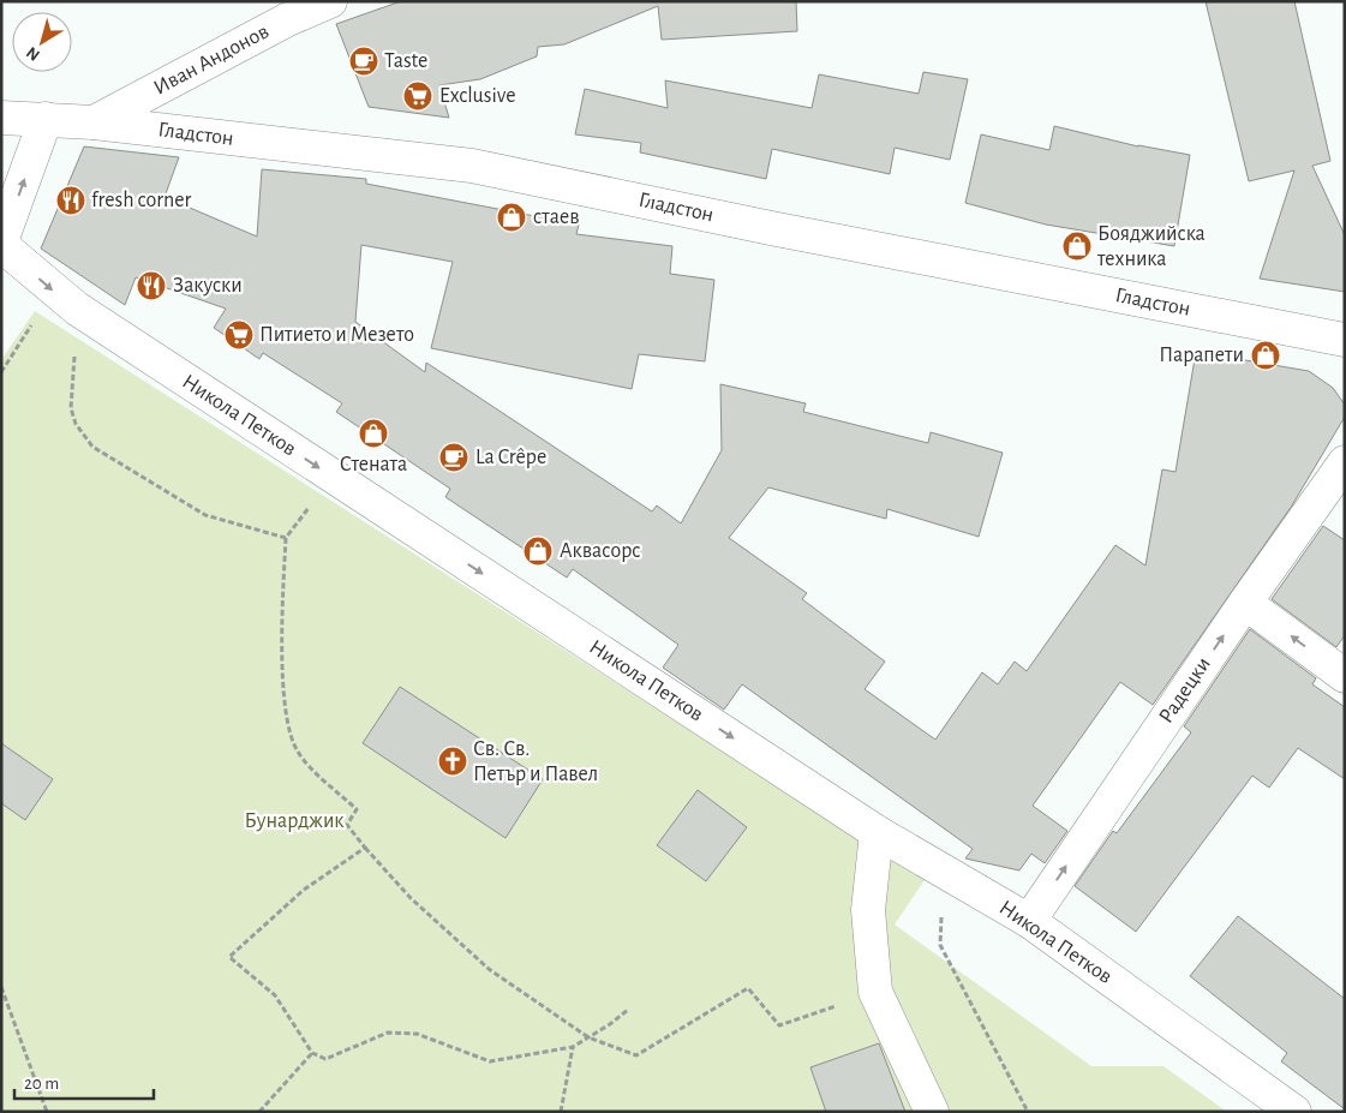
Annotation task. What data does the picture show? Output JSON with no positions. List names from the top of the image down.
{
  "streets": {
    "street": [
      "Иван Андонов",
      "Гладстон",
      "Никола Петков",
      "Радецки"
    ]
  },
  "crossings": [
    ["Иван Андонов", "Гладстон"],
    ["Никола Петков", "Радецки"]
  ],
  "one_way": ["Никола Петков", "Радецки"],
  "parks": ["Бунарджик"],
  "places": {
    "cafe": ["Taste", "La Crêpe"],
    "supermarket": ["Exclusive", "Питието и Мезето"],
    "restaurant": ["fresh corner", "Закуски"],
    "shop": [
      "стаев",
      "Бояджийска техника",
      "Парапети",
      "Стената",
      "Аквасорс"
    ],
    "church": ["Св. Св. Петър и Павел"]
  },
  "scale_bar": "20 m",
  "north": "bottom left"
}
